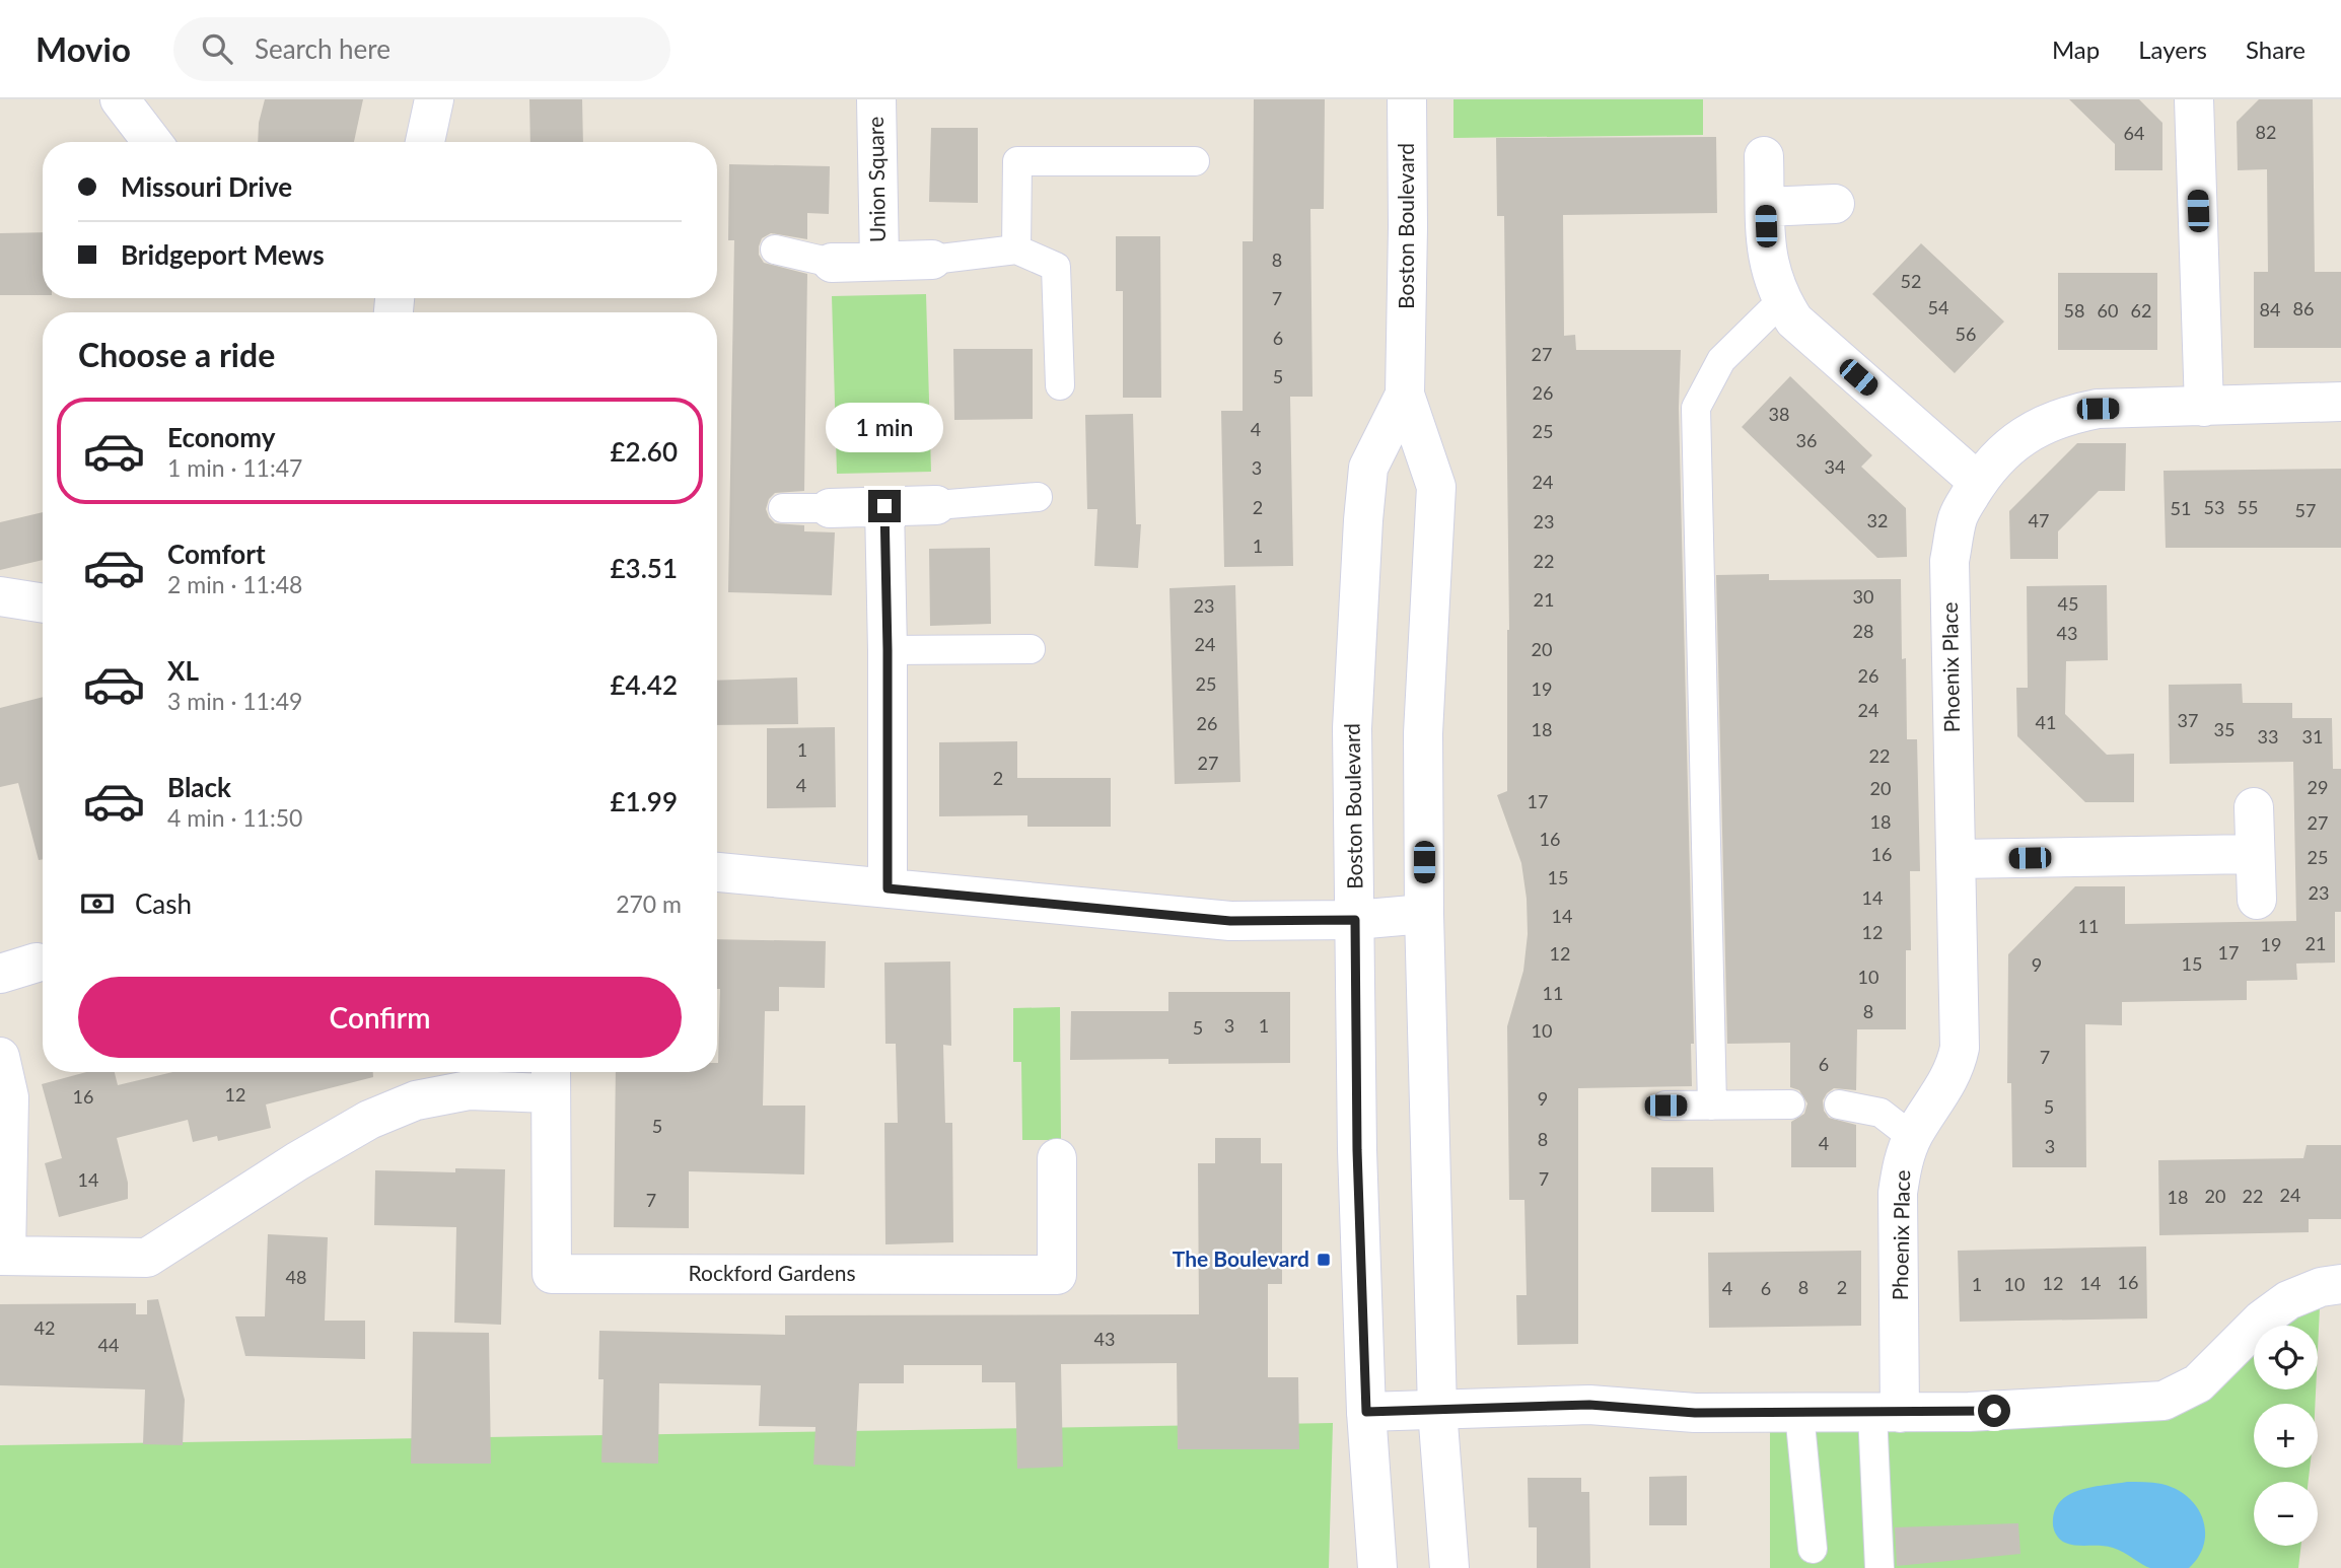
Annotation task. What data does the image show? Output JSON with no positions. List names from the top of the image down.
{
  "streets": {
    "street": [
      "Union Square",
      "Boston Boulevard",
      "Phoenix Place",
      "Rockford Gardens"
    ]
  },
  "places": {
    "transit": ["The Boulevard"]
  },
  "house_numbers": [
    "82",
    "64",
    "8",
    "52",
    "7",
    "54",
    "86",
    "84",
    "58",
    "60",
    "62",
    "56",
    "6",
    "27",
    "5",
    "26",
    "38",
    "4",
    "25",
    "36",
    "34",
    "3",
    "24",
    "2",
    "53",
    "55",
    "51",
    "57",
    "32",
    "47",
    "23",
    "1",
    "22",
    "30",
    "21",
    "45",
    "23",
    "28",
    "43",
    "24",
    "20",
    "26",
    "25",
    "19",
    "24",
    "37",
    "41",
    "26",
    "18",
    "35",
    "33",
    "31",
    "1",
    "22",
    "27",
    "2",
    "4",
    "29",
    "20",
    "17",
    "18",
    "27",
    "16",
    "16",
    "25",
    "15",
    "23",
    "14",
    "14",
    "11",
    "12",
    "21",
    "19",
    "17",
    "12",
    "15",
    "9",
    "10",
    "11",
    "8",
    "3",
    "1",
    "5",
    "10",
    "7",
    "6",
    "12",
    "16",
    "9",
    "5",
    "5",
    "8",
    "4",
    "3",
    "7",
    "14",
    "24",
    "20",
    "22",
    "18",
    "7",
    "48",
    "16",
    "12",
    "14",
    "1",
    "10",
    "8",
    "2",
    "4",
    "6",
    "42",
    "43",
    "44"
  ],
  "page": {
    "header": "Movio",
    "search": "Search here",
    "nav": ["Map", "Layers", "Share"],
    "banner": ["Missouri Drive", "Bridgeport Mews"],
    "heading": "Choose a ride",
    "list": [
      {
        "name": "Economy",
        "note": "1 min · 11:47",
        "value": "£2.60"
      },
      {
        "name": "Comfort",
        "note": "2 min · 11:48",
        "value": "£3.51"
      },
      {
        "name": "XL",
        "note": "3 min · 11:49",
        "value": "£4.42"
      },
      {
        "name": "Black",
        "note": "4 min · 11:50",
        "value": "£1.99"
      }
    ],
    "bubble": "1 min",
    "pay": ["Cash", "270 m"],
    "buttons": "Confirm",
    "map_buttons": ["+", "−"]
  }
}
